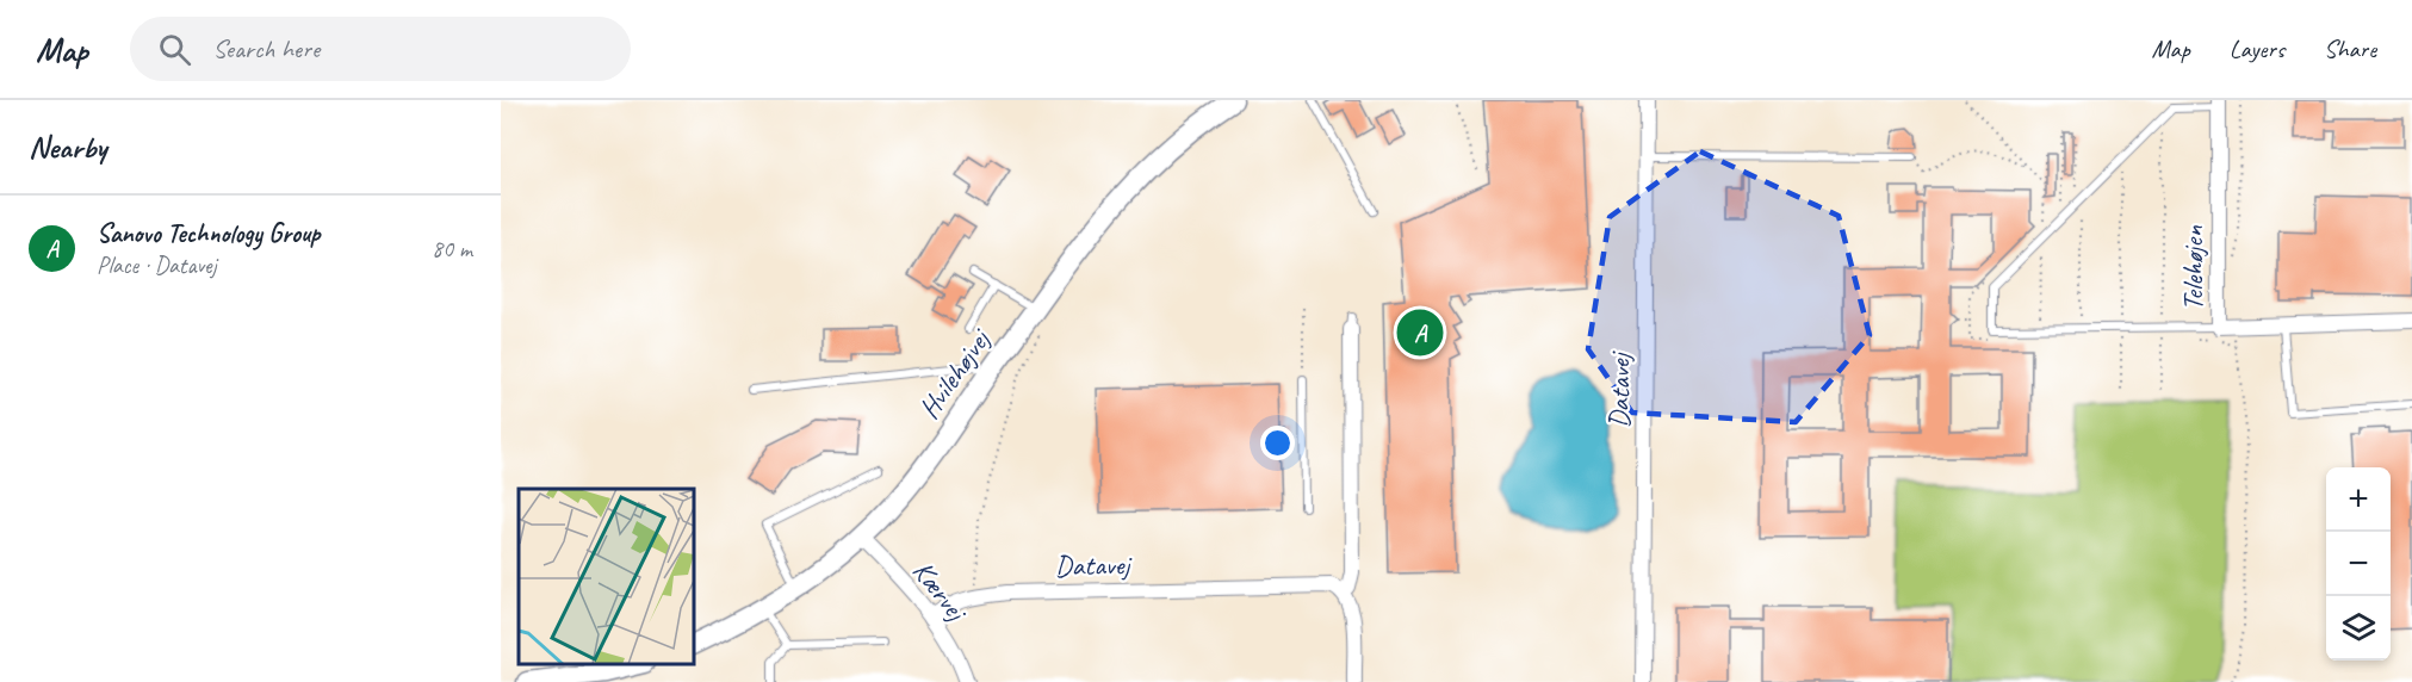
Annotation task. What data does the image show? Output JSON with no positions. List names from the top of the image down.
{
  "streets": {
    "street": [
      "Telehøjen",
      "Hvilehøjvej",
      "Datavej",
      "Kærvej"
    ]
  },
  "crossings": [
    ["Hvilehøjvej", "Kærvej"],
    ["Datavej", "Kærvej"]
  ],
  "page": {
    "header": "Map",
    "search": "Search here",
    "nav": ["Map", "Layers", "Share"],
    "heading": "Nearby",
    "list": [
      {
        "mark": "A",
        "name": "Sanovo Technology Group",
        "note": "Place · Datavej",
        "value": "80 m"
      }
    ],
    "pins": "A",
    "map_buttons": ["+", "−"]
  }
}
